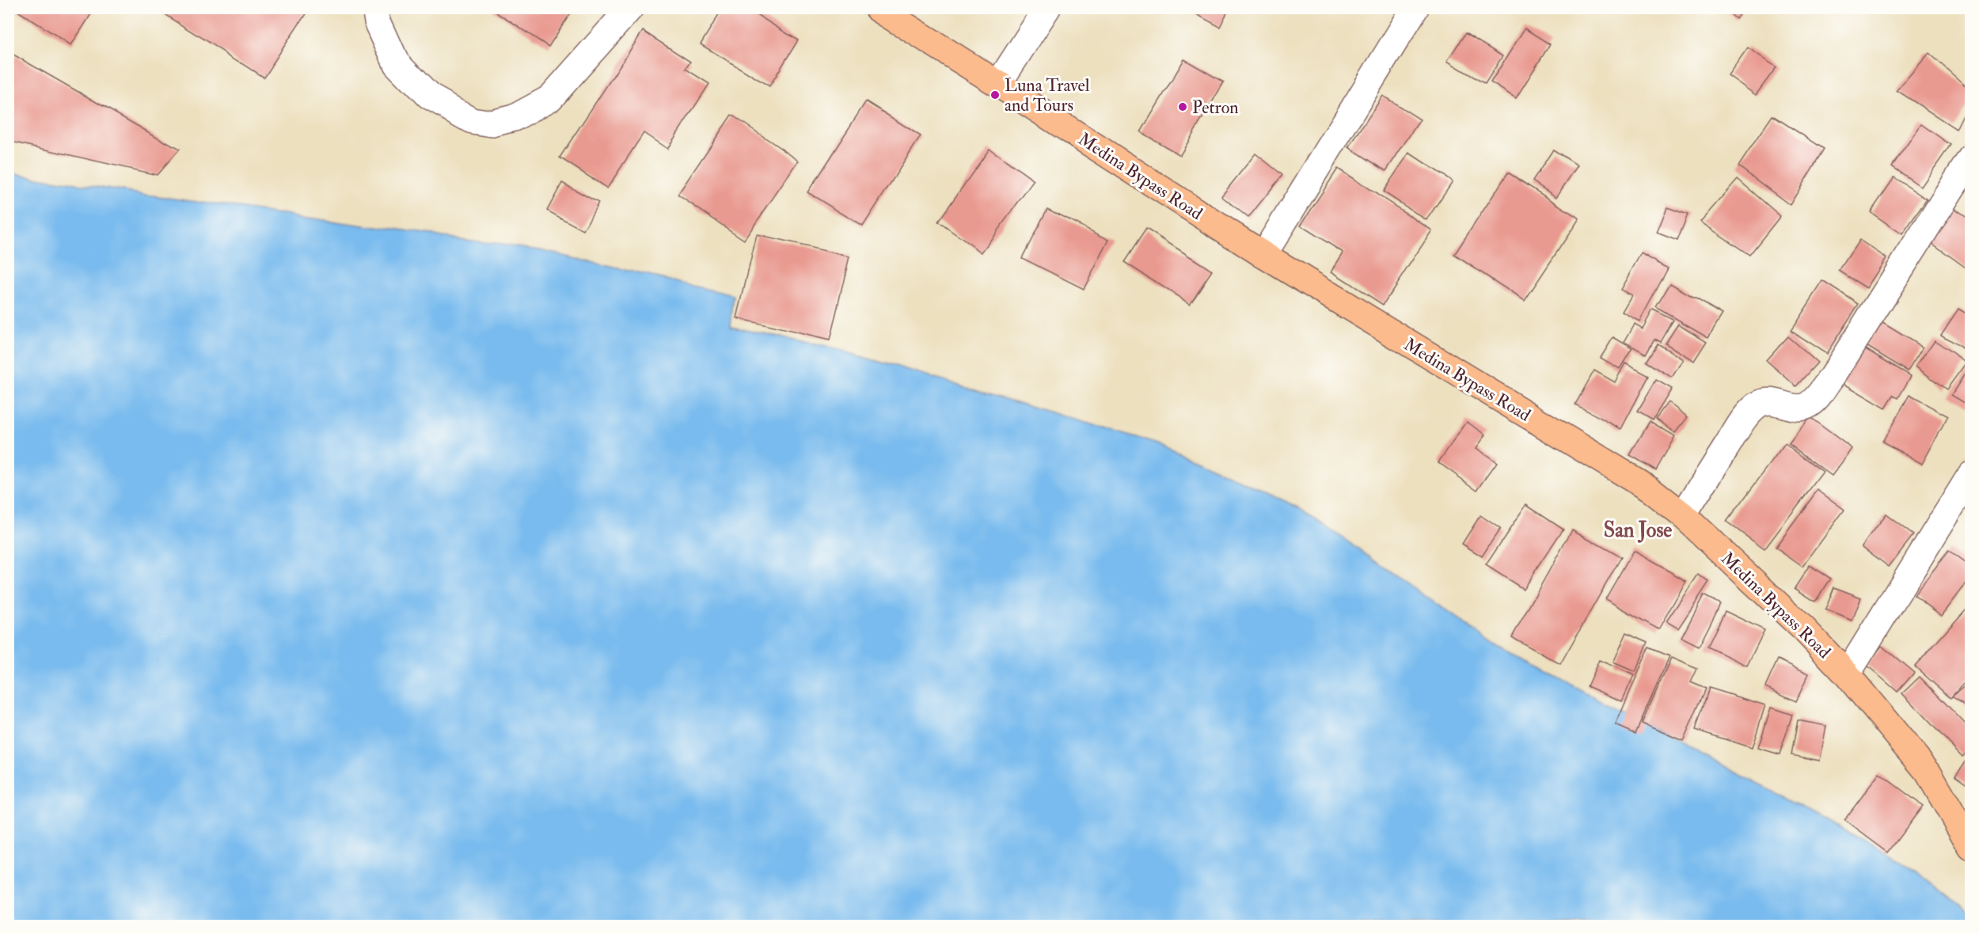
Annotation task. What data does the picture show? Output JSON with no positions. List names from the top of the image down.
{
  "streets": {
    "main road": ["Medina Bypass Road"]
  },
  "districts": ["San Jose"],
  "places": ["Luna Travel and Tours", "Petron"]
}
